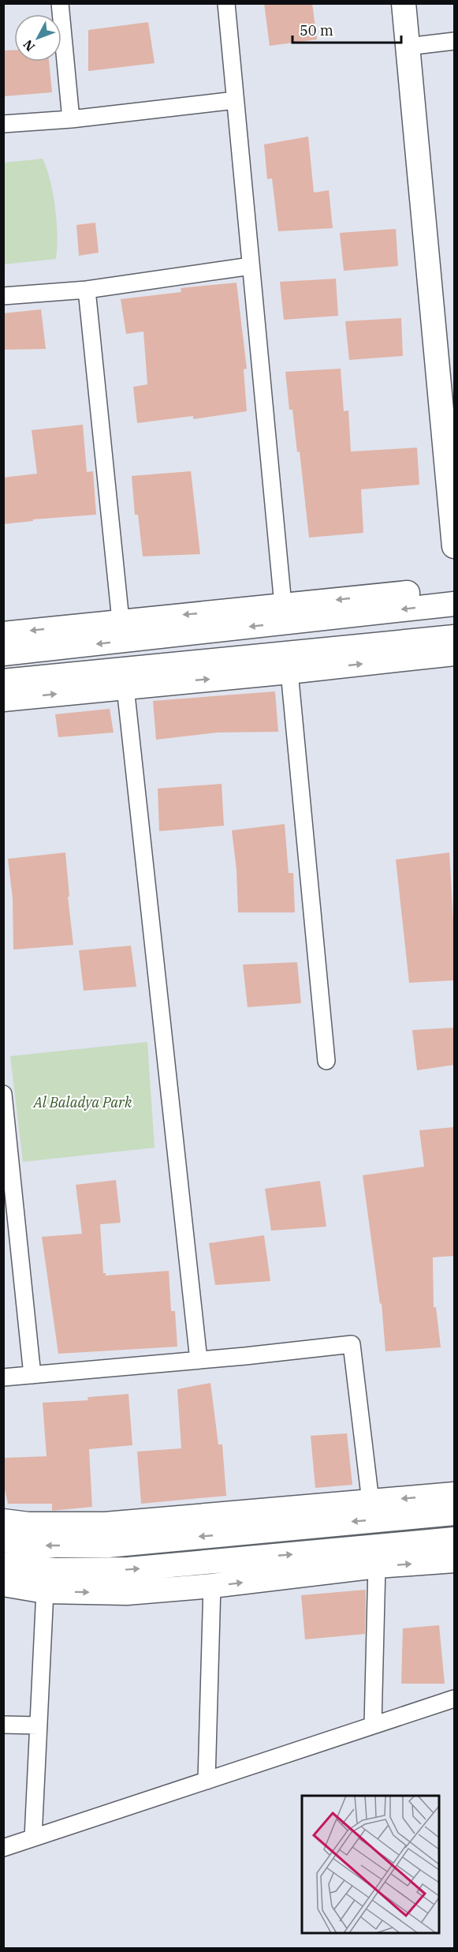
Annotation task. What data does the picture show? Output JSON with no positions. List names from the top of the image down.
{
  "parks": ["Al Baladya Park"],
  "scale_bar": "50 m",
  "north": "bottom left"
}
